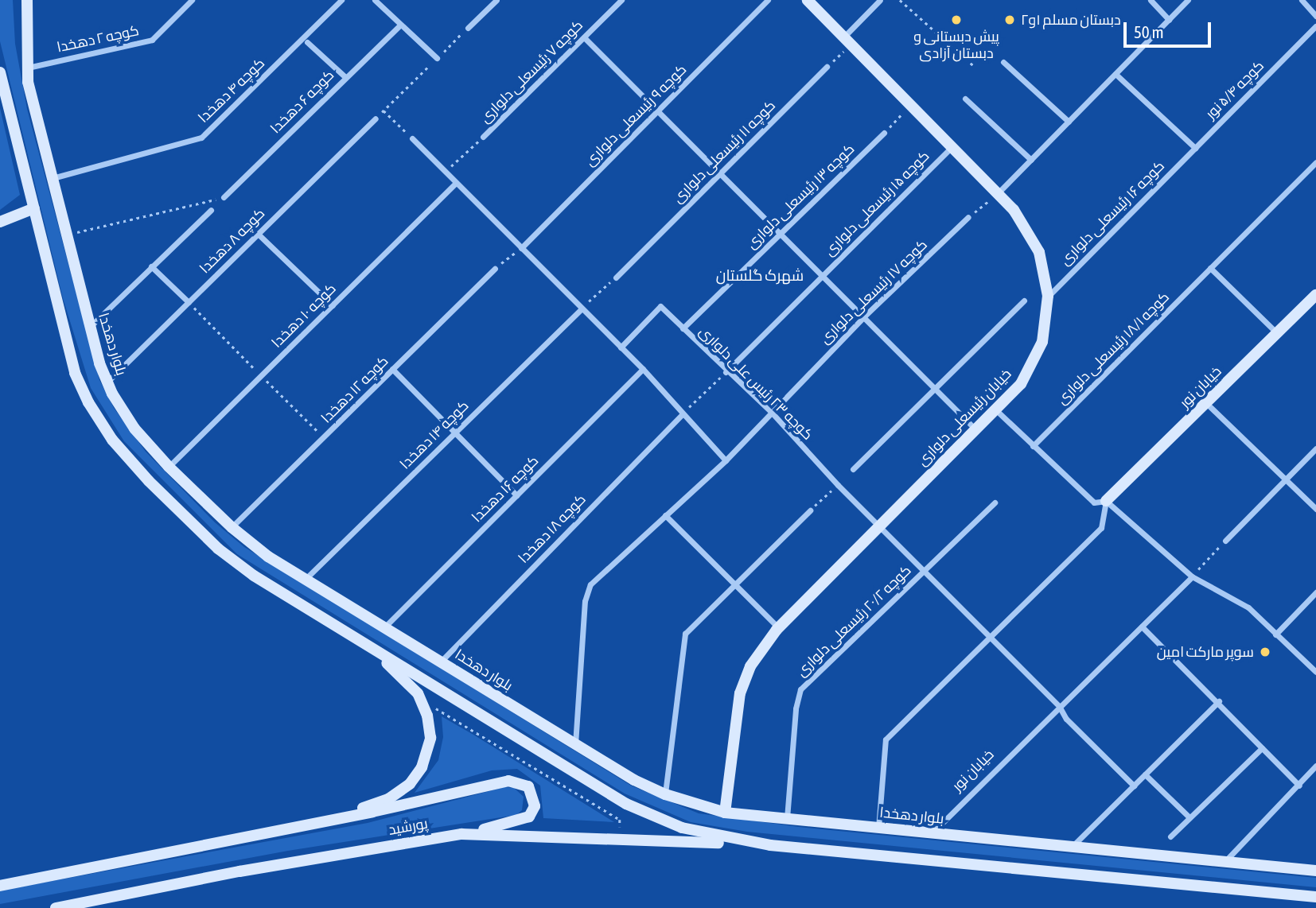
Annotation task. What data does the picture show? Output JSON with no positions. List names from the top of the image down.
{
  "streets": {
    "main road": [
      "بلوار دهخدا",
      "خیابان نور",
      "خیابان رئیسعلی دلواری",
      "پورشید"
    ],
    "street": [
      "کوچه ۲ دهخدا",
      "کوچه ۷ رئیسعلی دلواری",
      "کوچه ۵/۴ نور",
      "کوچه ۴ دهخدا",
      "کوچه ۶ دهخدا",
      "کوچه ۹ رئیسعلی دلواری",
      "کوچه ۱۱ رئیسعلی دلواری",
      "کوچه ۱۳ رئیسعلی دلواری",
      "کوچه ۱۵ رئیسعلی دلواری",
      "کوچه ۱۶ رئیسعلی دلواری",
      "کوچه ۸ دهخدا",
      "کوچه ۱۷ رئیسعلی دلواری",
      "کوچه ۱۰ دهخدا",
      "کوچه ۱۸/۱ رئیسعلی دلواری",
      "کوچه ۲۳ رئیس علی دلواری",
      "کوچه ۱۲ دهخدا",
      "کوچه ۱۴ دهخدا",
      "کوچه ۱۶ دهخدا",
      "کوچه ۱۸ دهخدا",
      "کوچه ۲۰/۲ رئیسعلی دلواری"
    ]
  },
  "crossings": [
    ["کوچه ۲ دهخدا", "بلوار دهخدا"],
    ["کوچه ۵/۴ نور", "کوچه ۱۶ رئیسعلی دلواری"],
    ["کوچه ۴ دهخدا", "بلوار دهخدا"],
    ["کوچه ۱۳ رئیسعلی دلواری", "کوچه ۲۳ رئیس علی دلواری"],
    ["کوچه ۱۵ رئیسعلی دلواری", "کوچه ۲۳ رئیس علی دلواری"],
    ["کوچه ۱۵ رئیسعلی دلواری", "خیابان رئیسعلی دلواری"],
    ["کوچه ۱۶ رئیسعلی دلواری", "خیابان رئیسعلی دلواری"],
    ["کوچه ۸ دهخدا", "بلوار دهخدا"],
    ["کوچه ۱۷ رئیسعلی دلواری", "بلوار دهخدا"],
    ["کوچه ۱۷ رئیسعلی دلواری", "کوچه ۲۳ رئیس علی دلواری"],
    ["کوچه ۱۰ دهخدا", "بلوار دهخدا"],
    ["بلوار دهخدا", "خیابان نور"],
    ["بلوار دهخدا", "کوچه ۱۲ دهخدا"],
    ["بلوار دهخدا", "خیابان رئیسعلی دلواری"],
    ["بلوار دهخدا", "کوچه ۱۴ دهخدا"],
    ["بلوار دهخدا", "کوچه ۱۶ دهخدا"],
    ["بلوار دهخدا", "کوچه ۱۸ دهخدا"],
    ["بلوار دهخدا", "کوچه ۲۰/۲ رئیسعلی دلواری"],
    ["کوچه ۲۳ رئیس علی دلواری", "خیابان نور"],
    ["کوچه ۲۳ رئیس علی دلواری", "خیابان رئیسعلی دلواری"],
    ["کوچه ۲۳ رئیس علی دلواری", "کوچه ۲۰/۲ رئیسعلی دلواری"]
  ],
  "districts": ["شهرک گلستان"],
  "places": ["پیش دبستانی و دبستان آزادی", "دبستان مسلم ۱و۲", "سوپر مارکت امین"],
  "scale_bar": "50 m"
}
